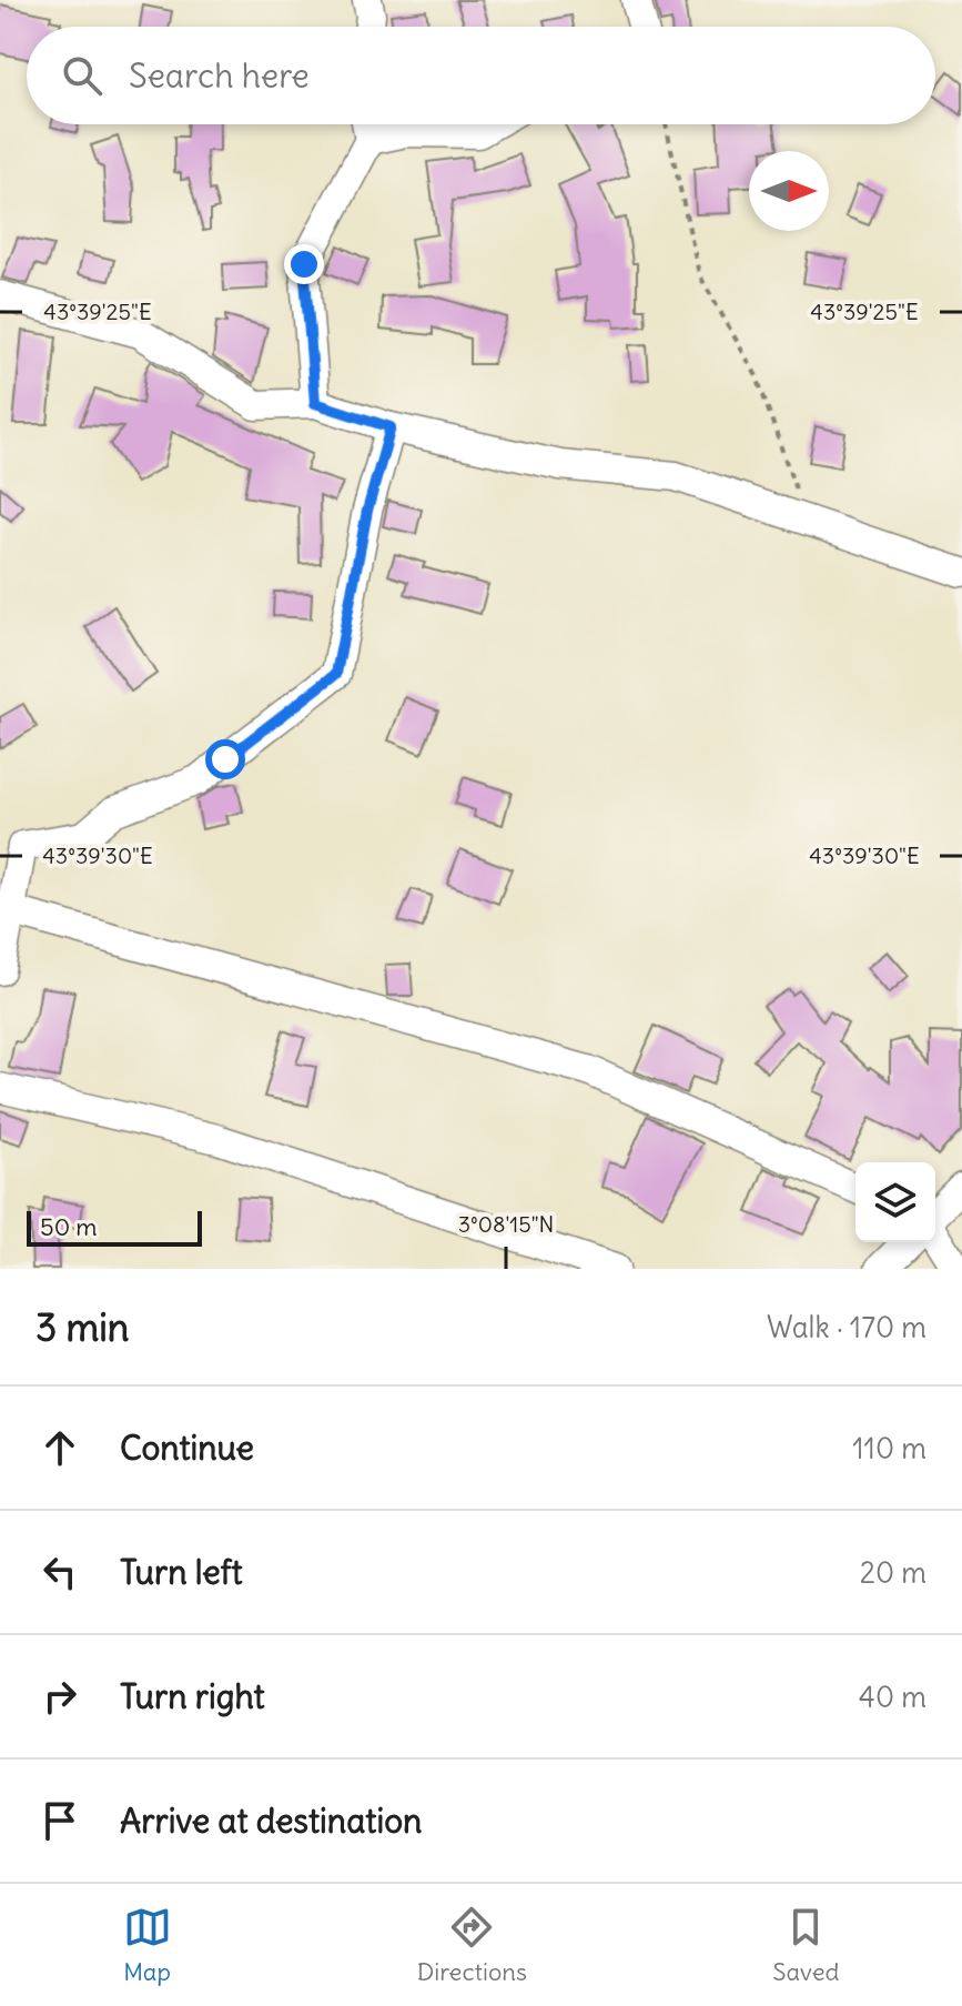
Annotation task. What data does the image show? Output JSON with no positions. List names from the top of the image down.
{
  "scale_bar": "50 m",
  "north": "right",
  "page": {
    "search": "Search here",
    "scale": "50 m",
    "heading": ["3 min", "Walk · 170 m"],
    "list": [
      ["Continue", "110 m"],
      ["Turn left", "20 m"],
      ["Turn right", "40 m"],
      "Arrive at destination"
    ],
    "nav": ["Map", "Directions", "Saved"]
  },
  "coordinates": ["43°39'25\"E", "43°39'30\"E", "3°08'15\"N"]
}
